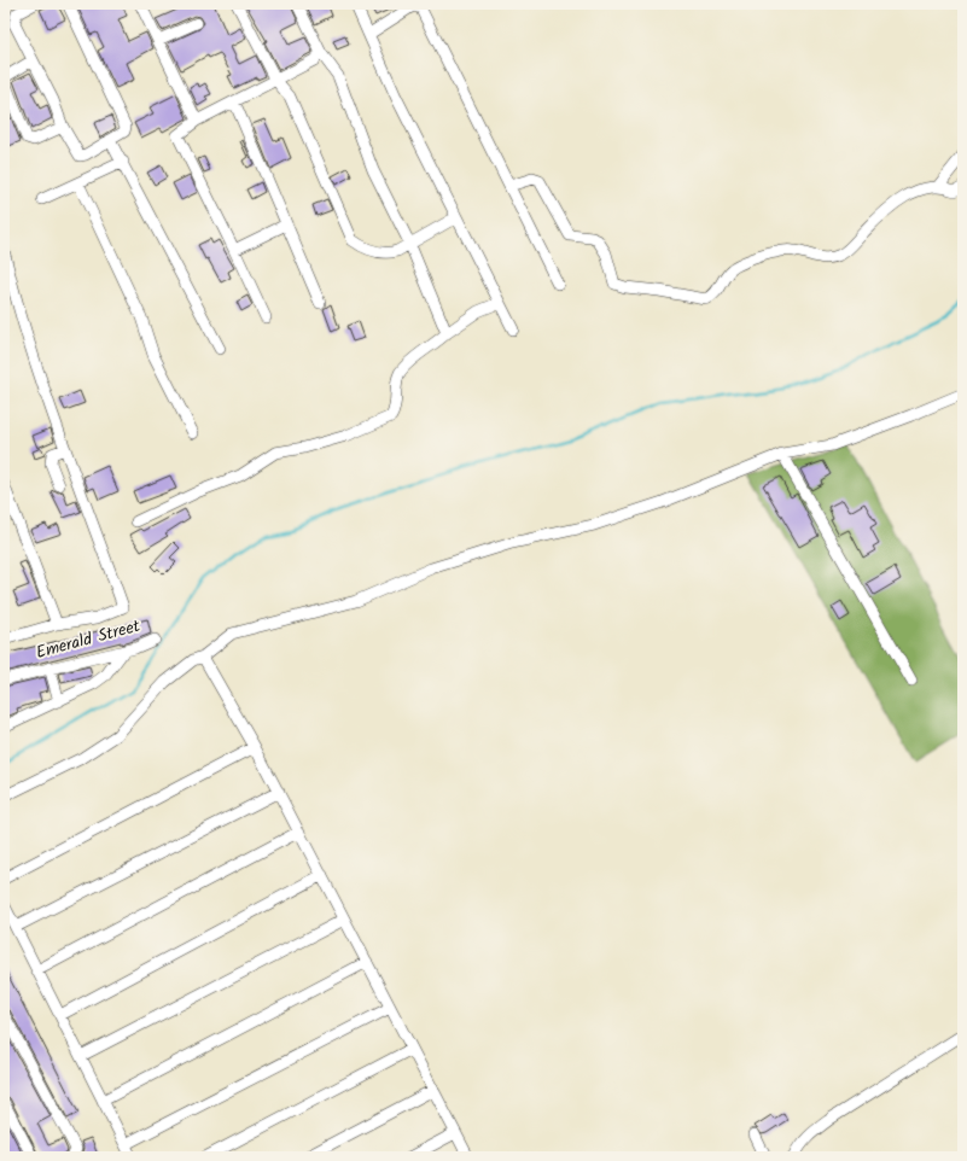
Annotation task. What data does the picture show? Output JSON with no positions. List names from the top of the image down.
{
  "streets": {
    "street": ["Emerald Street"]
  }
}
